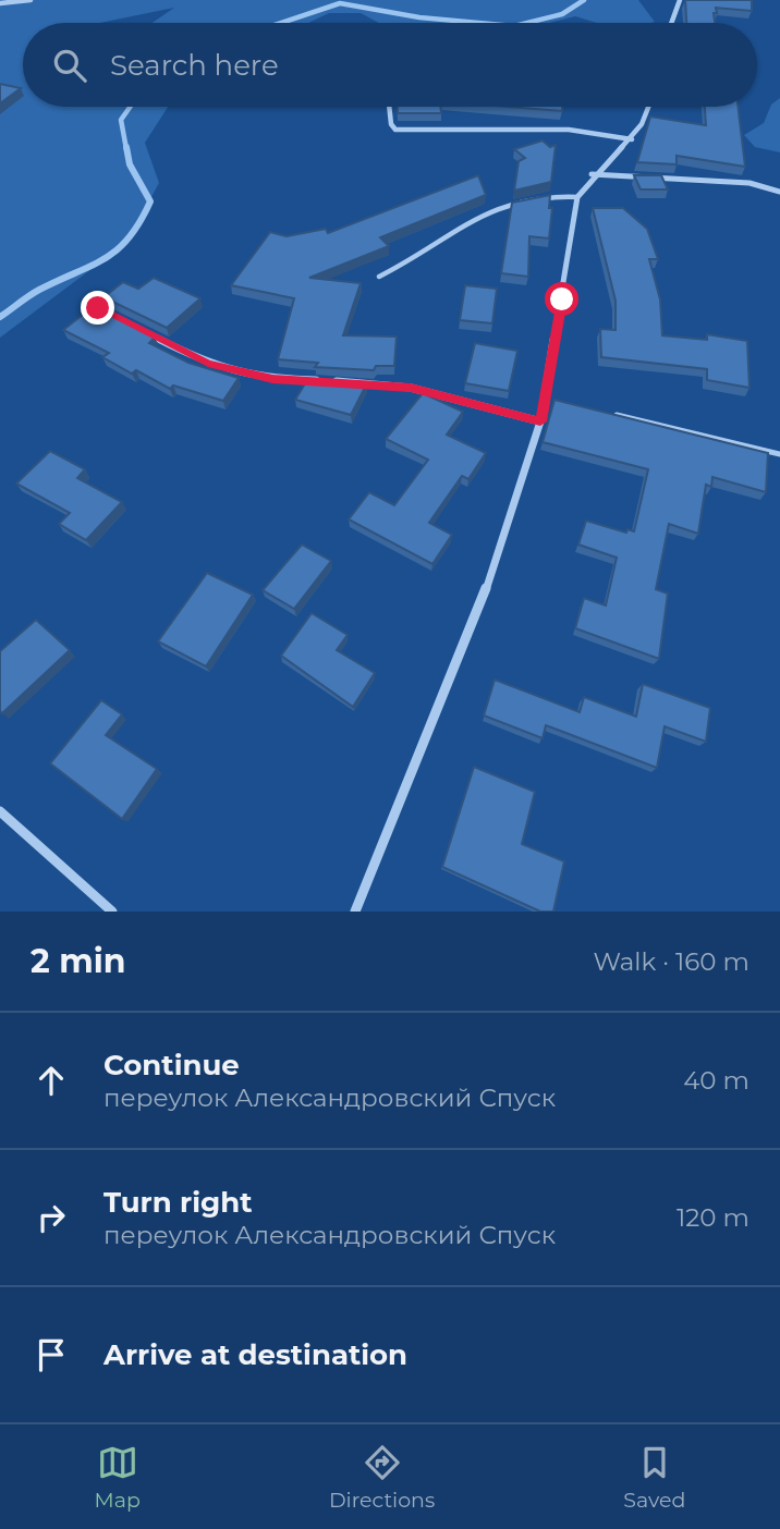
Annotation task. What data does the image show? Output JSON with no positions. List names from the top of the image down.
{
  "page": {
    "search": "Search here",
    "heading": ["2 min", "Walk · 160 m"],
    "list": [
      ["Continue", "переулок Александровский Спуск", "40 m"],
      ["Turn right", "переулок Александровский Спуск", "120 m"],
      "Arrive at destination"
    ],
    "nav": ["Map", "Directions", "Saved"]
  }
}
